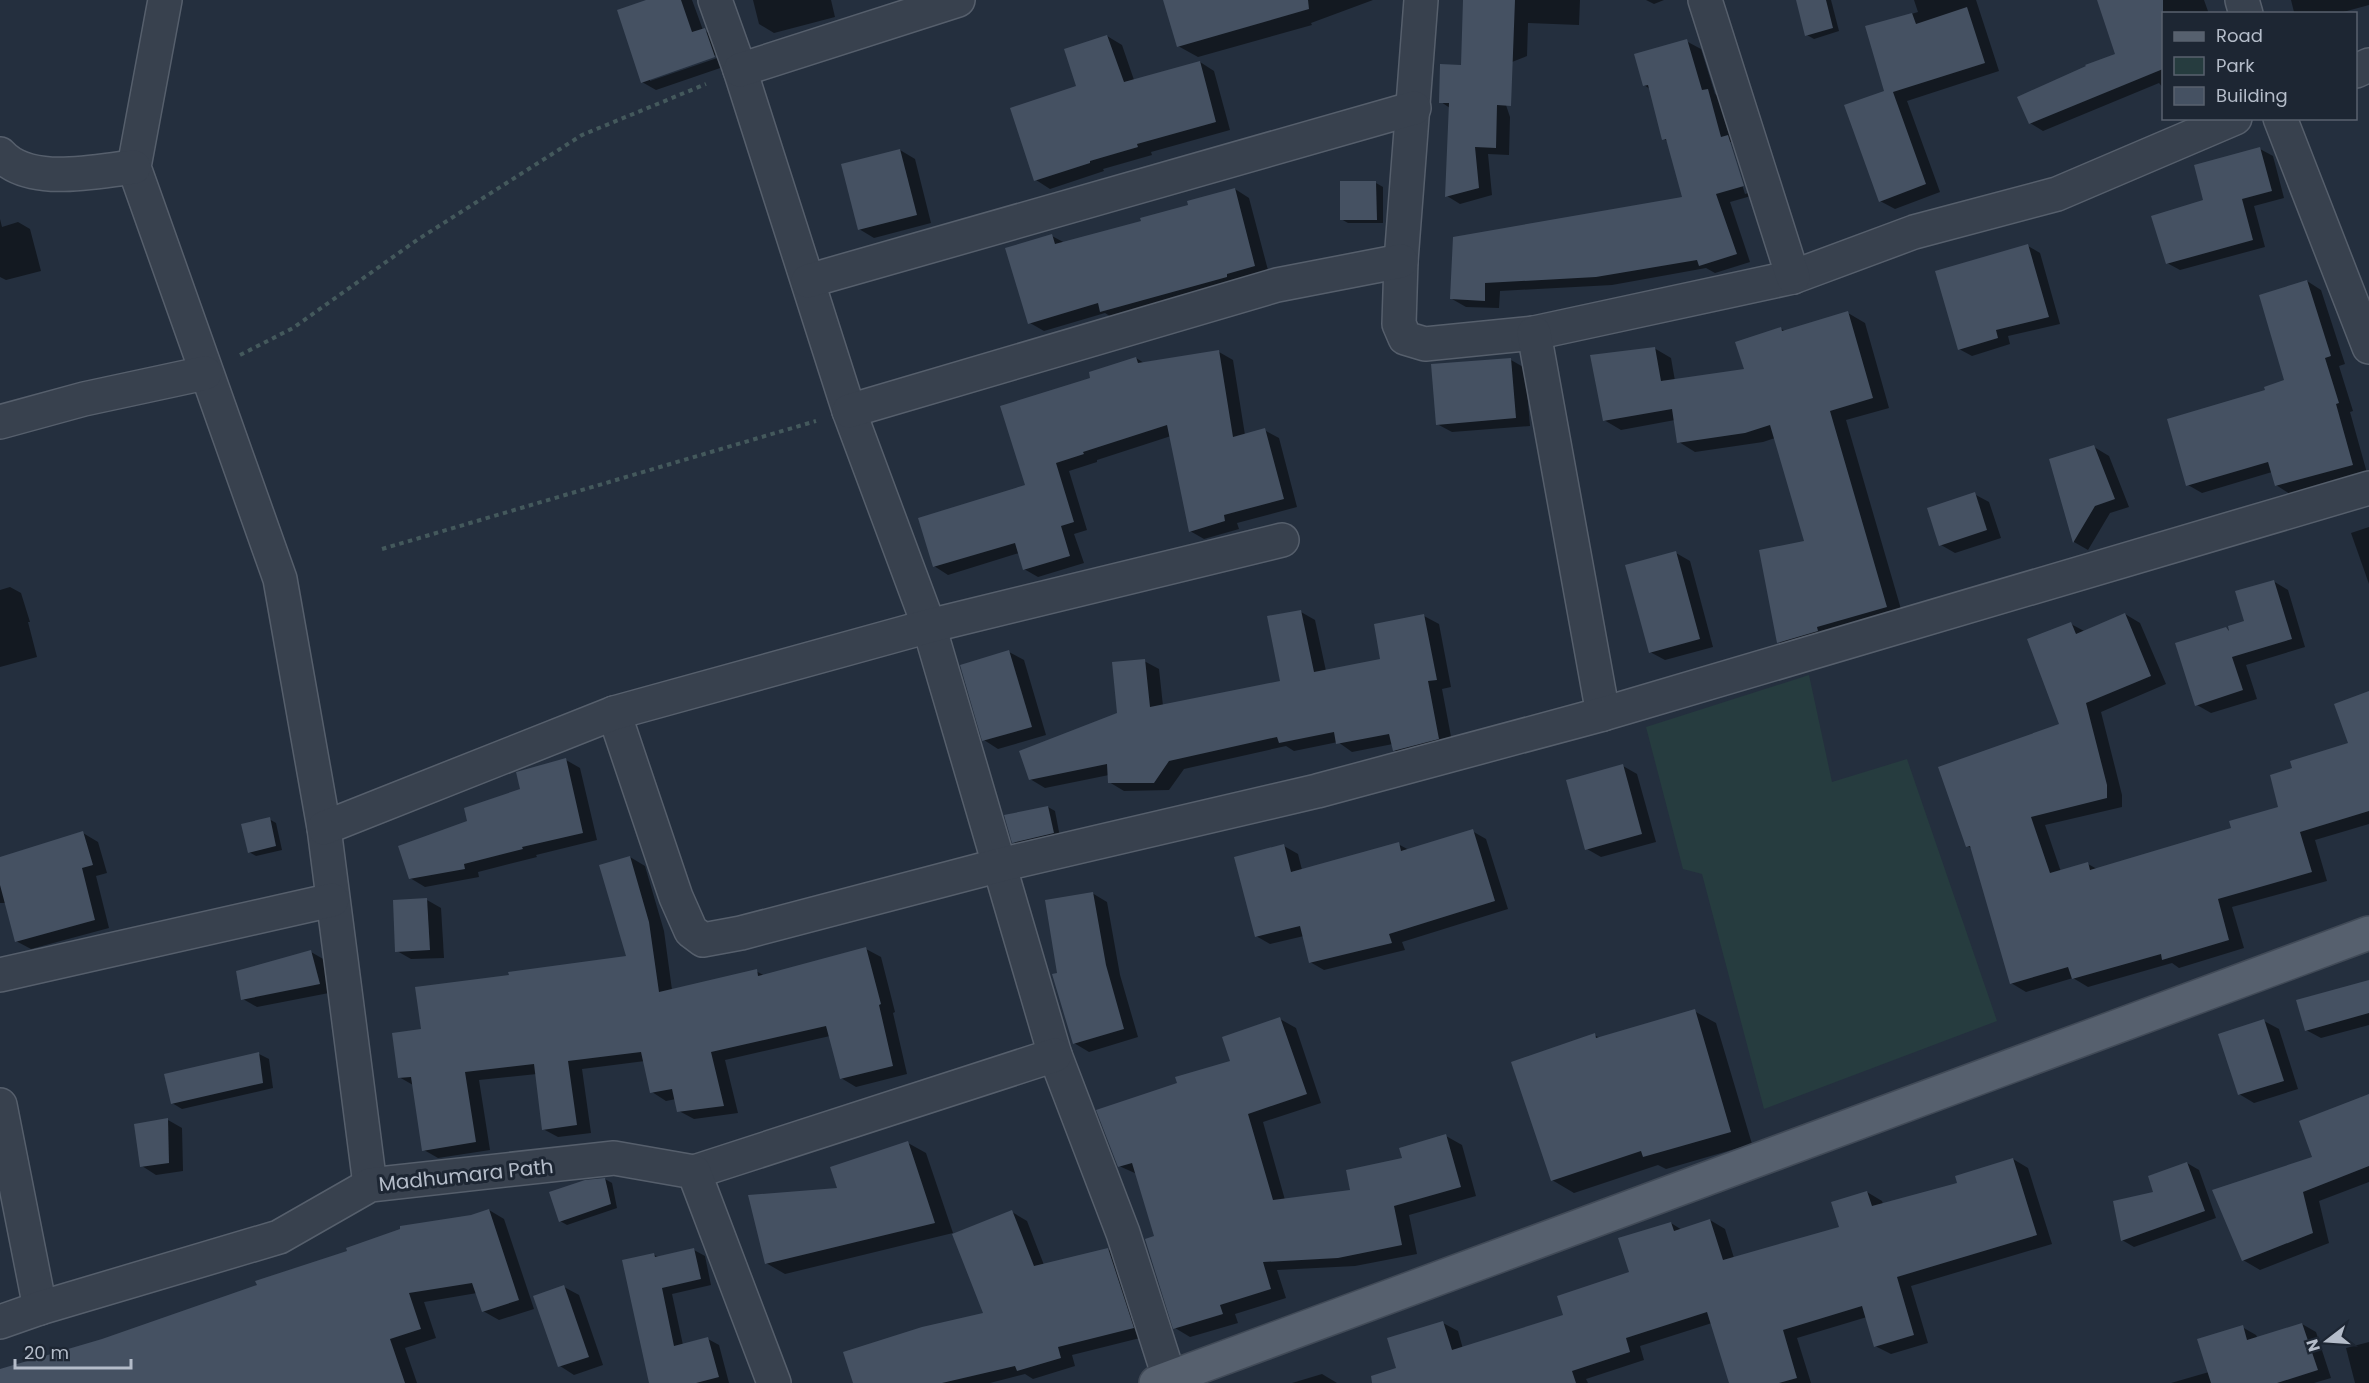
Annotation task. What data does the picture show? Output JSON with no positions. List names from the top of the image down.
{
  "streets": {
    "street": ["Madhumara Path"]
  },
  "legend": ["Road", "Park", "Building"],
  "scale_bar": "20 m",
  "north": "left"
}
